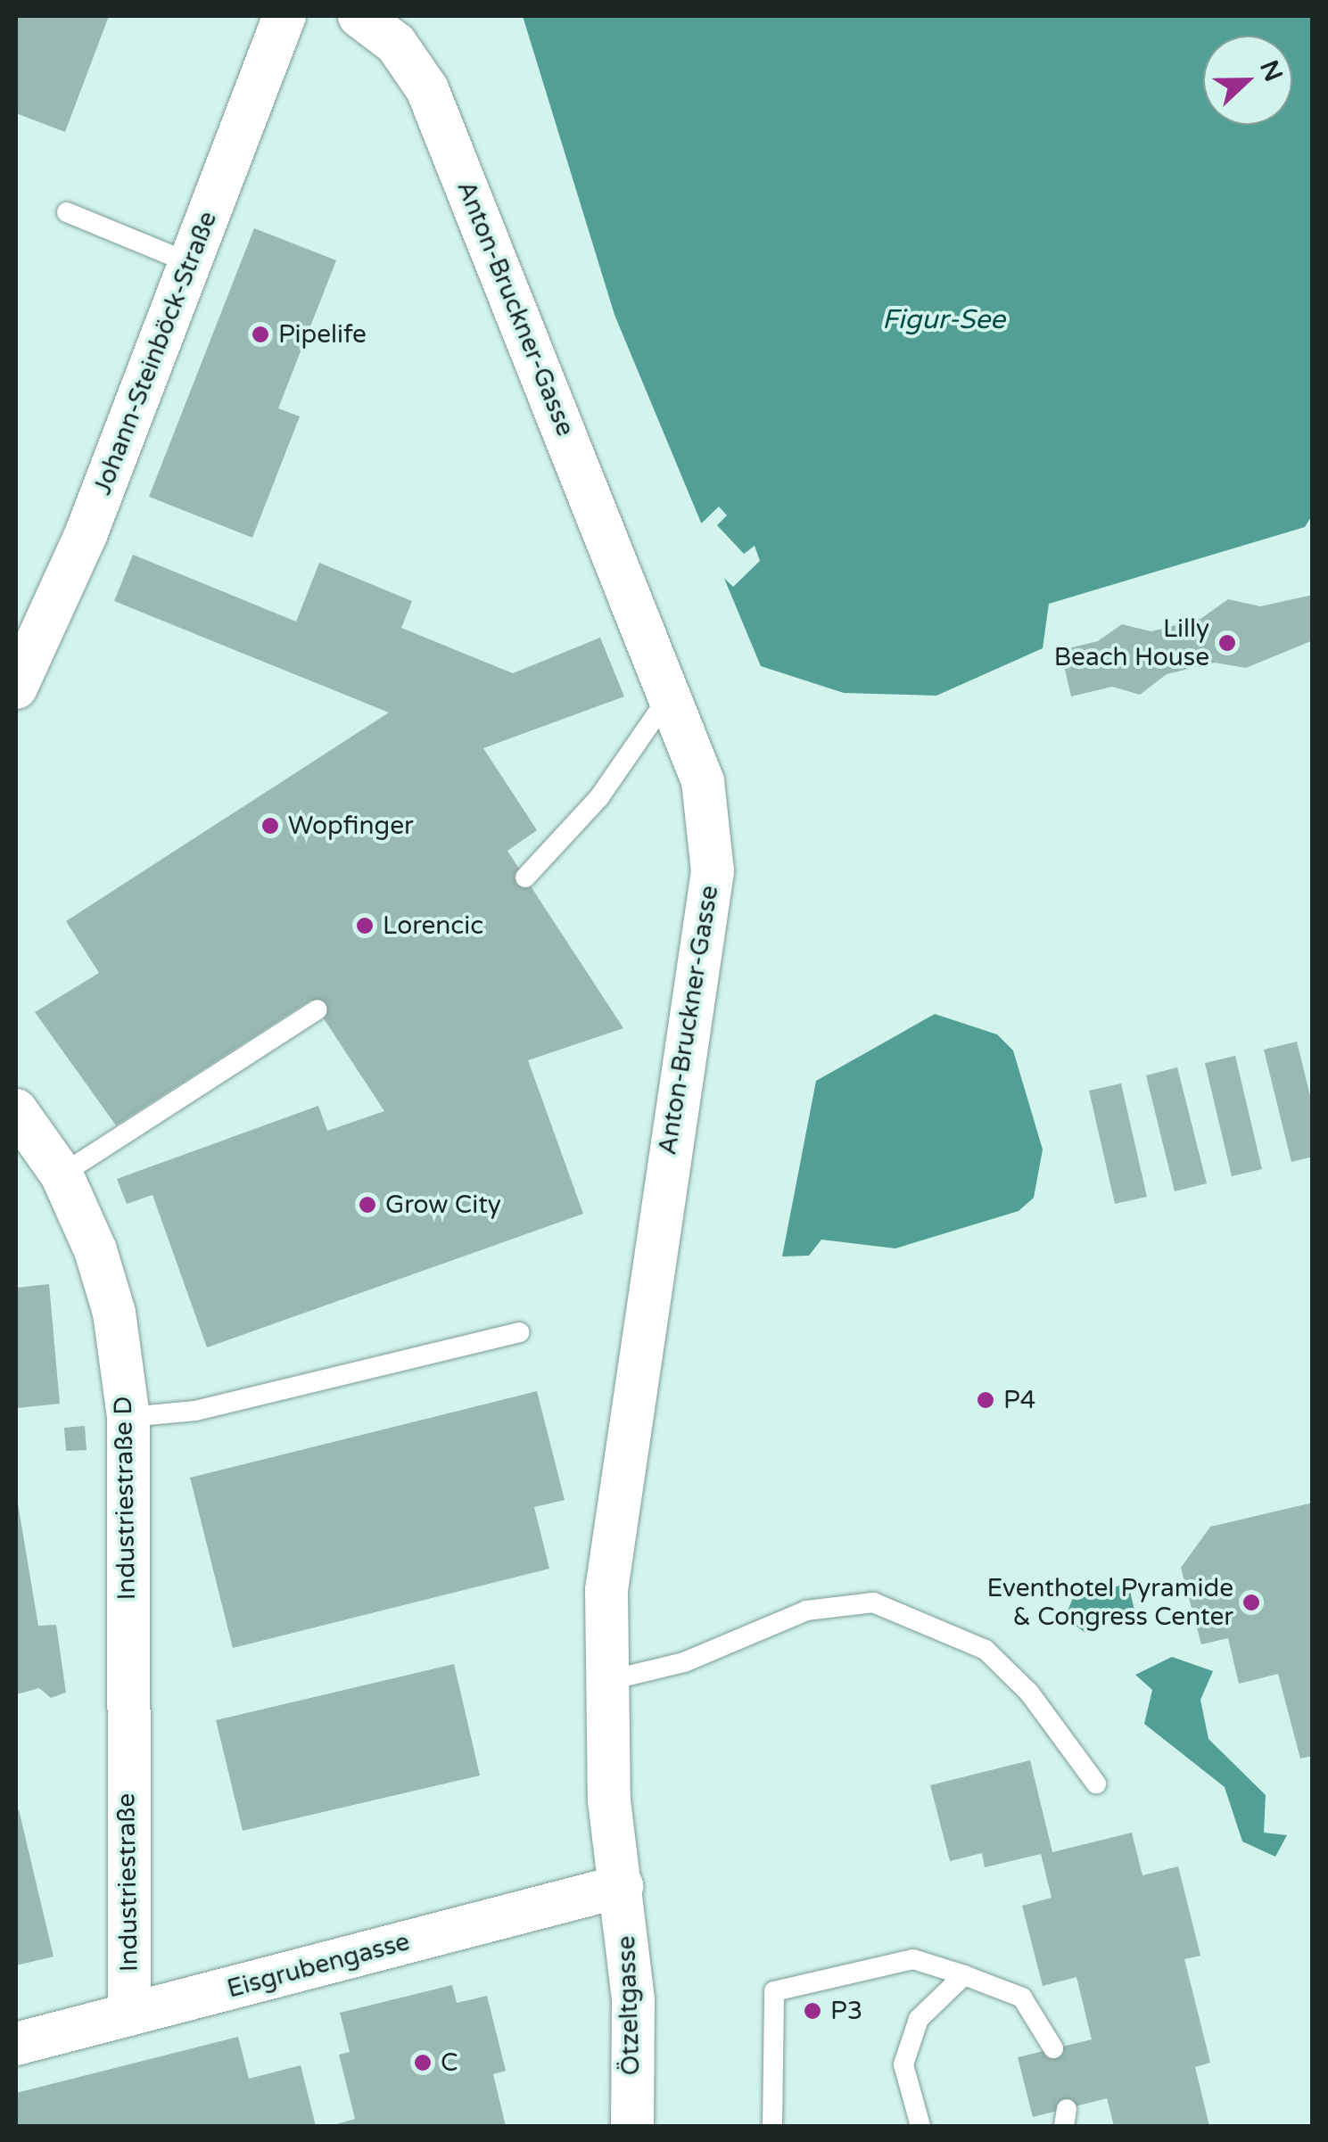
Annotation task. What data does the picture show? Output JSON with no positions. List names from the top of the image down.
{
  "streets": {
    "street": [
      "Anton-Bruckner-Gasse",
      "Johann-Steinböck-Straße",
      "Industriestraße D",
      "Industriestraße",
      "Eisgrubengasse",
      "Ötzeltgasse"
    ]
  },
  "crossings": [
    ["Anton-Bruckner-Gasse", "Eisgrubengasse"],
    ["Anton-Bruckner-Gasse", "Ötzeltgasse"],
    ["Industriestraße D", "Industriestraße"],
    ["Industriestraße", "Eisgrubengasse"],
    ["Eisgrubengasse", "Ötzeltgasse"]
  ],
  "water": ["Figur-See"],
  "places": [
    "Pipelife",
    "Lilly Beach House",
    "Wopfinger",
    "Lorencic",
    "Grow City",
    "P4",
    "Eventhotel Pyramide & Congress Center",
    "P3",
    "C"
  ],
  "north": "right"
}
